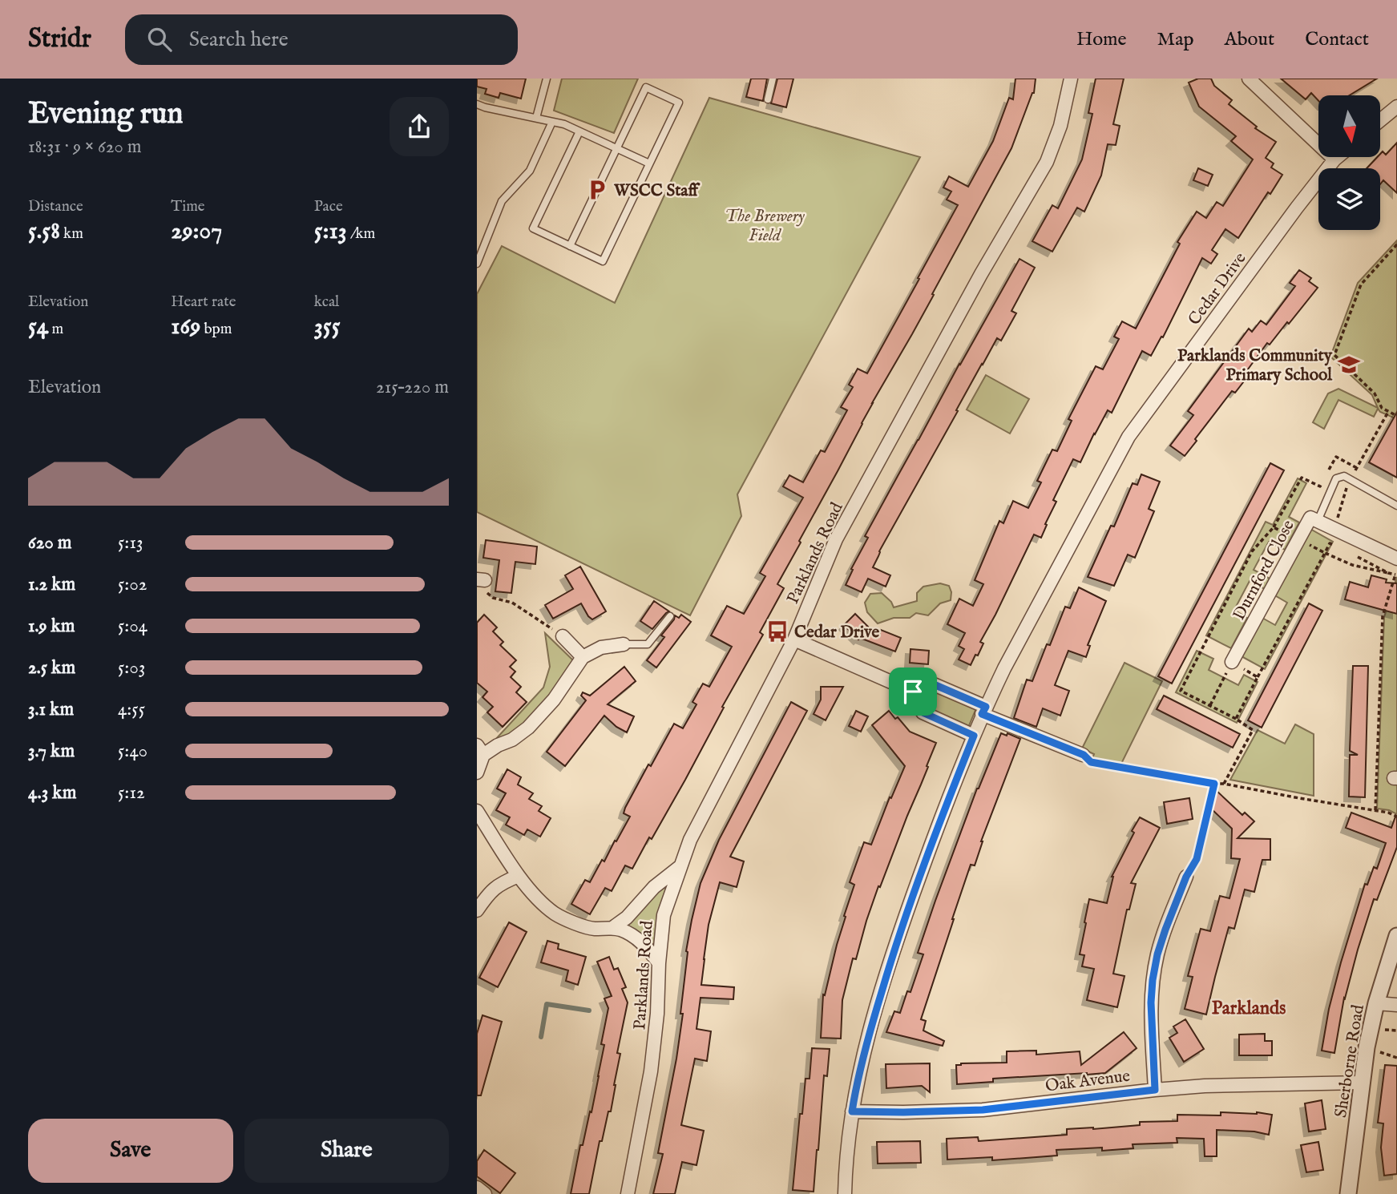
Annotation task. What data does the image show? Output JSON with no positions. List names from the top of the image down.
{
  "streets": {
    "street": [
      "Cedar Drive",
      "Parklands Road",
      "Durnford Close",
      "Sherborne Road",
      "Oak Avenue"
    ]
  },
  "crossings": [
    ["Cedar Drive", "Oak Avenue"],
    ["Sherborne Road", "Oak Avenue"]
  ],
  "districts": ["Parklands"],
  "parks": ["The Brewery Field"],
  "places": {
    "parking": ["WSCC Staff"],
    "school or university": ["Parklands Community Primary School"],
    "bus stop": ["Cedar Drive"]
  },
  "north": "bottom",
  "page": {
    "header": "Stridr",
    "search": "Search here",
    "nav": [
      "Home",
      "Map",
      "About",
      "Contact"
    ],
    "heading": ["Evening run", "18:31 · 9 × 620 m"],
    "stats": [
      ["Distance", "5.58 km"],
      ["Time", "29:07"],
      ["Pace", "5:13 /km"],
      ["Elevation", "54 m"],
      ["Heart rate", "169 bpm"],
      ["kcal", "355"]
    ],
    "chart": ["Elevation", "215–220 m"],
    "list": [
      {
        "name": "620 m",
        "note": "5:13"
      },
      {
        "name": "1.2 km",
        "note": "5:02"
      },
      {
        "name": "1.9 km",
        "note": "5:04"
      },
      {
        "name": "2.5 km",
        "note": "5:03"
      },
      {
        "name": "3.1 km",
        "note": "4:55"
      },
      {
        "name": "3.7 km",
        "note": "5:40"
      },
      {
        "name": "4.3 km",
        "note": "5:12"
      }
    ],
    "buttons": ["Save", "Share"]
  }
}
